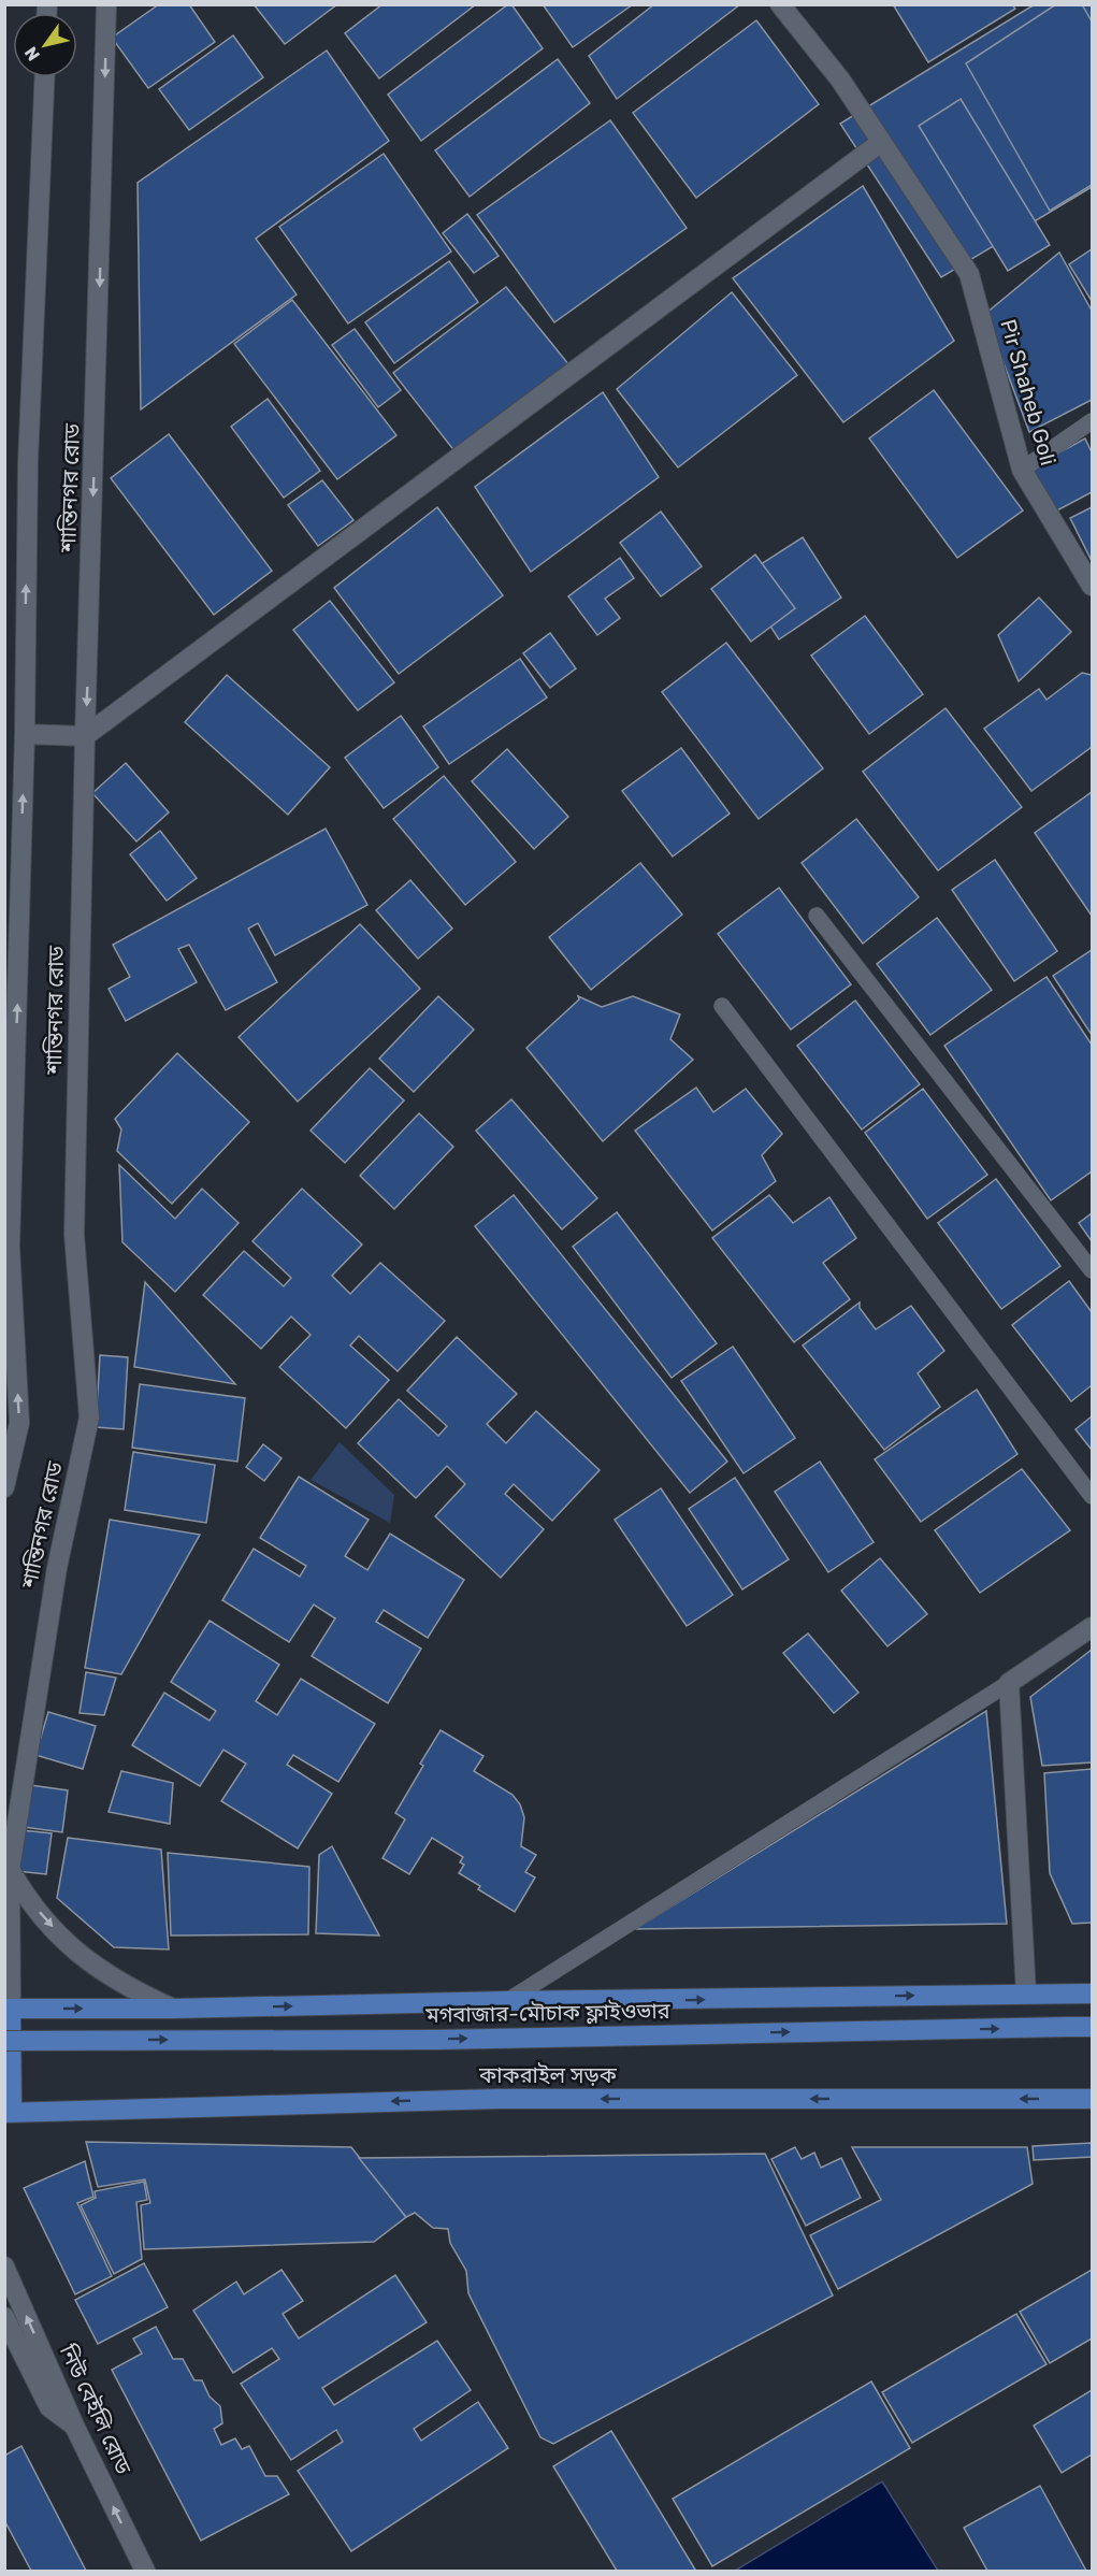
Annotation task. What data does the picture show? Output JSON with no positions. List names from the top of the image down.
{
  "streets": {
    "main road": [
      "Pir Shaheb Goli",
      "শান্তিনগর রোড",
      "মগবাজার-মৌচাক ফ্লাইওভার",
      "কাকরাইল সড়ক",
      "নিউ বেইলি রোড"
    ]
  },
  "north": "bottom left"
}
